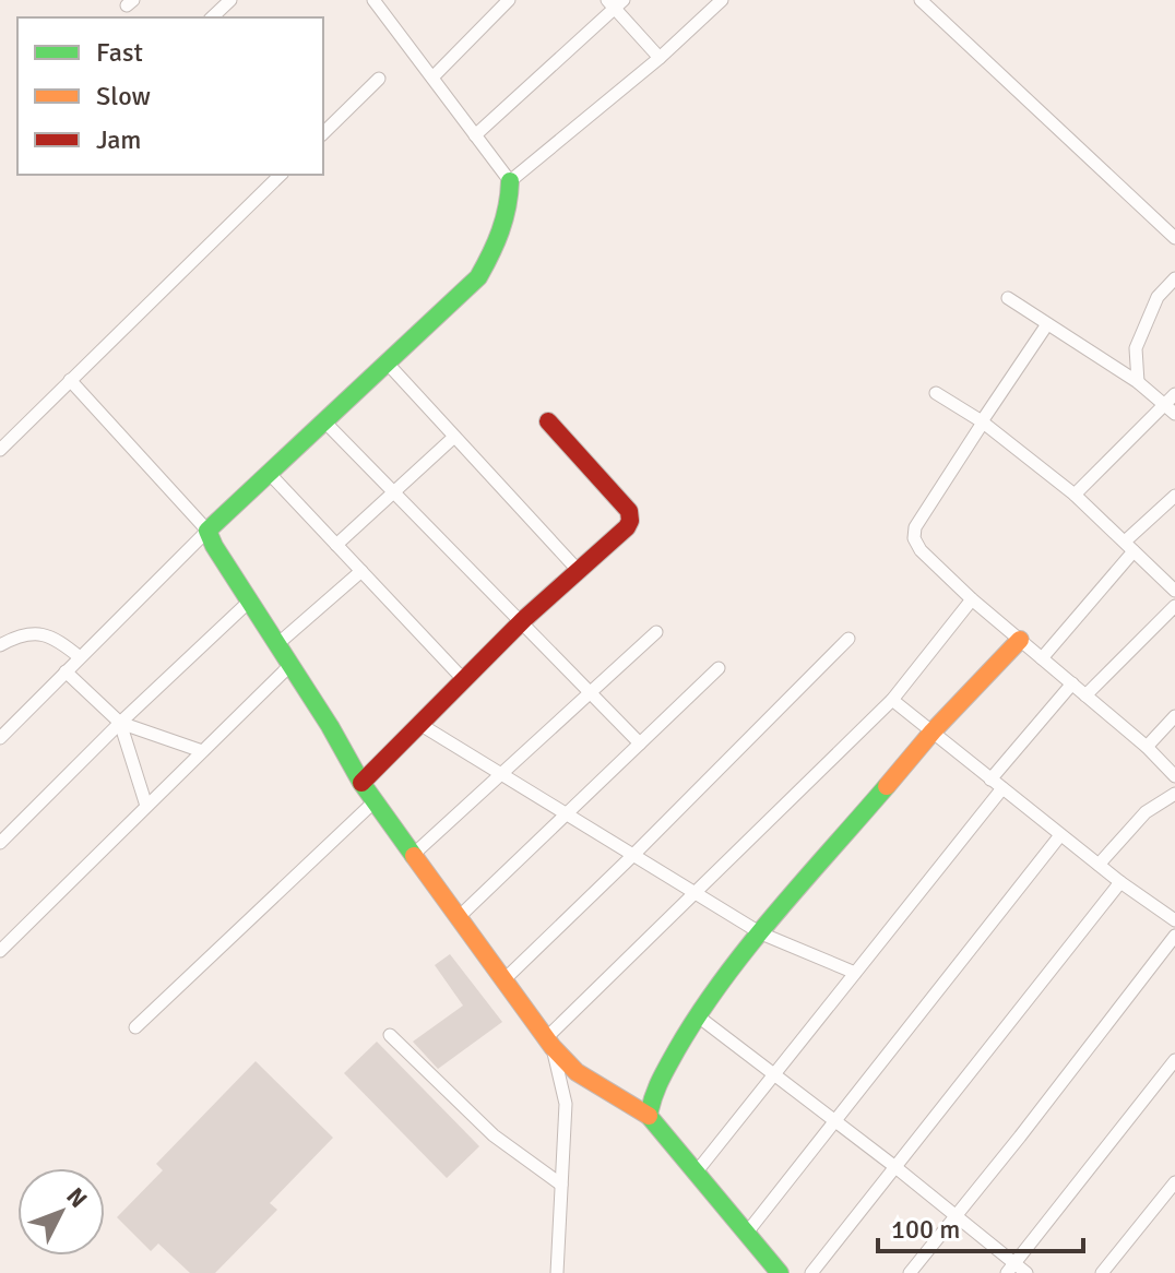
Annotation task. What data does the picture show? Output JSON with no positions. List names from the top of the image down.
{
  "legend": ["Fast", "Slow", "Jam"],
  "scale_bar": "100 m",
  "north": "top right"
}
